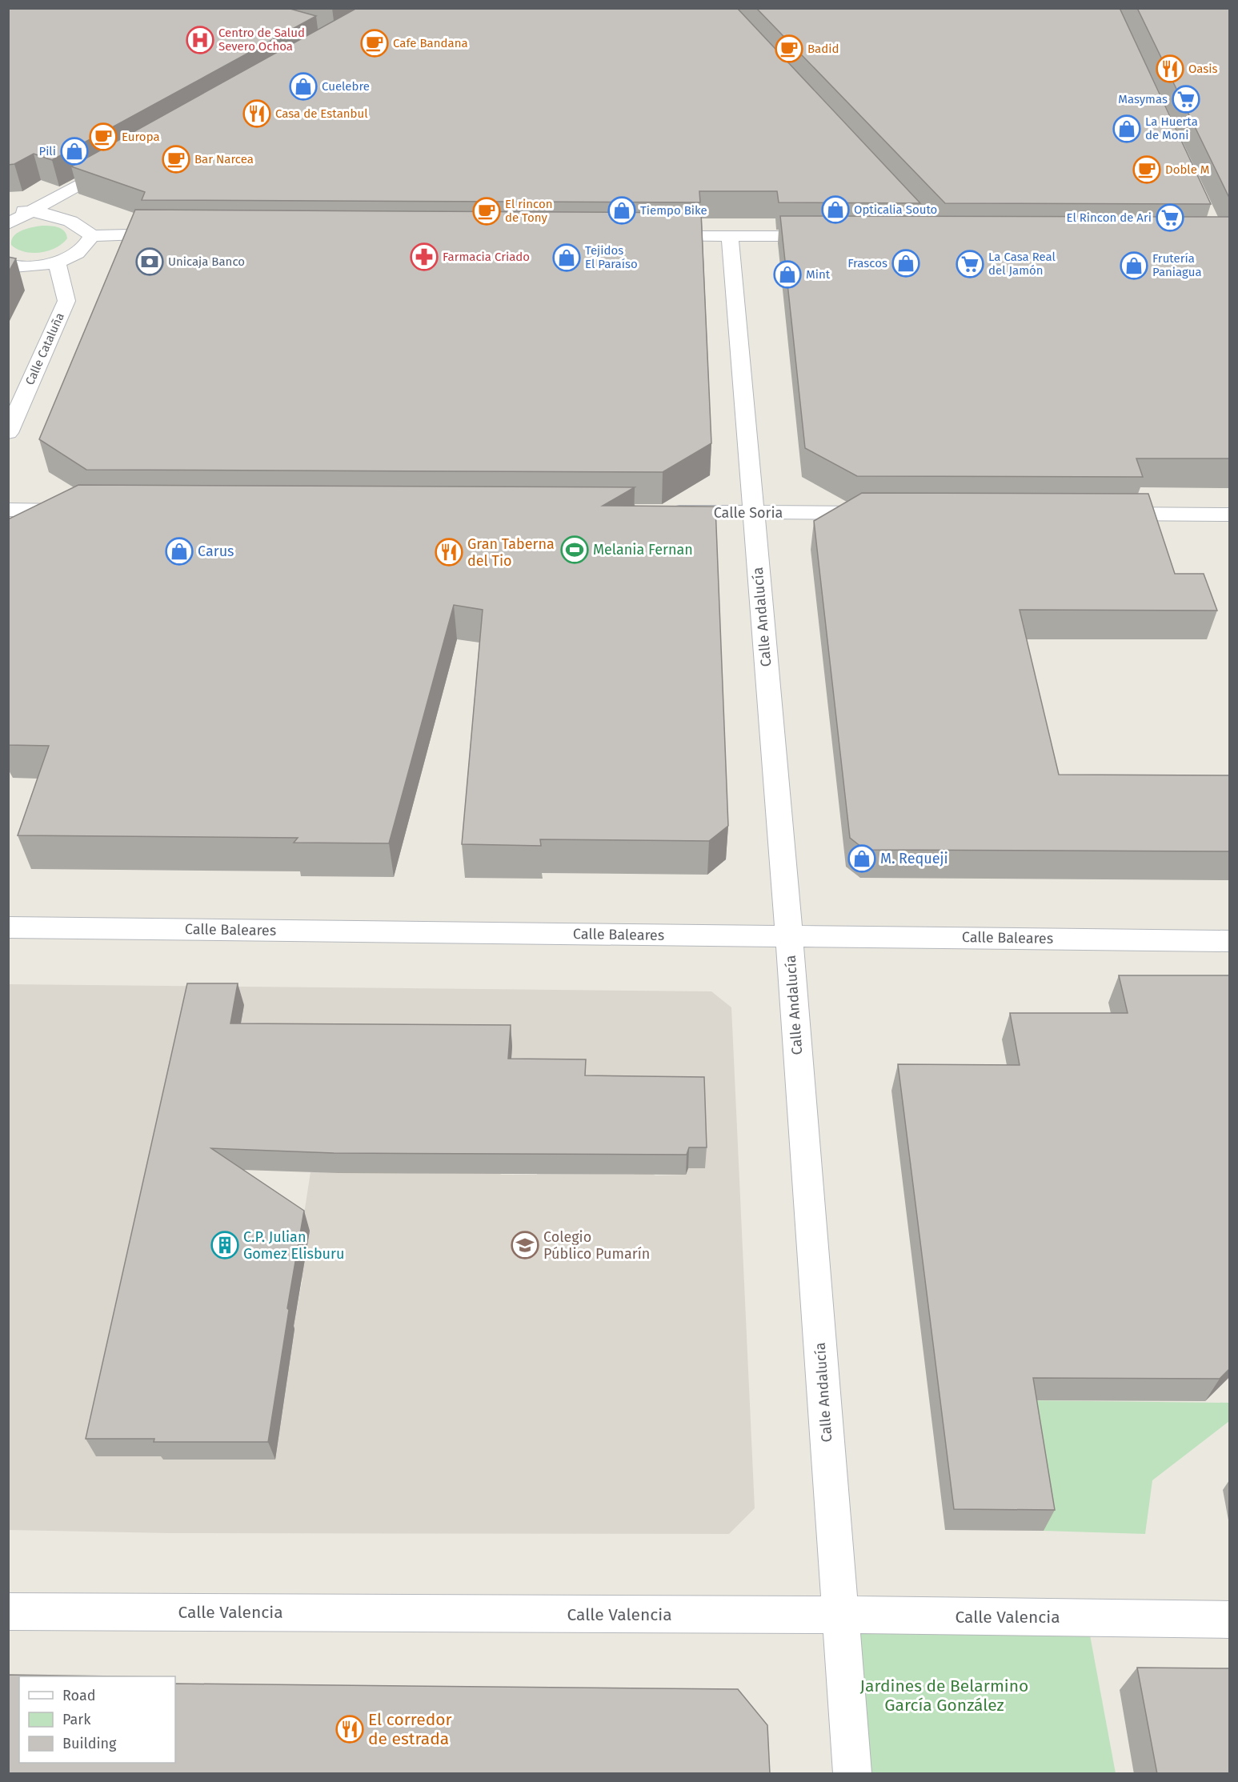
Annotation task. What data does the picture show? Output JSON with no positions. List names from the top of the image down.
{
  "streets": {
    "street": [
      "Calle Cataluña",
      "Calle Soria",
      "Calle Andalucía",
      "Calle Baleares",
      "Calle Valencia"
    ]
  },
  "crossings": [
    ["Calle Soria", "Calle Andalucía"],
    ["Calle Andalucía", "Calle Baleares"],
    ["Calle Andalucía", "Calle Valencia"]
  ],
  "parks": ["Jardines de Belarmino García González"],
  "places": {
    "hospital": ["Centro de Salud Severo Ochoa"],
    "cafe": [
      "Cafe Bandana",
      "Badid",
      "Europa",
      "Bar Narcea",
      "Doble M",
      "El rincon de Tony"
    ],
    "restaurant": [
      "Oasis",
      "Casa de Estanbul",
      "Gran Taberna del Tio",
      "El corredor de estrada"
    ],
    "shop": [
      "Cuelebre",
      "La Huerta de Moni",
      "Pili",
      "Opticalia Souto",
      "Tiempo Bike",
      "Tejidos El Paraíso",
      "Frascos",
      "Frutería Paniagua",
      "Mint",
      "Carus",
      "M. Requeji"
    ],
    "supermarket": ["Masymas", "El Rincon de Ari", "La Casa Real del Jamón"],
    "pharmacy": ["Farmacia Criado"],
    "bank": ["Unicaja Banco"],
    "sports": ["Melania Fernan"],
    "building": ["C.P. Julian Gomez Elisburu"],
    "school or university": ["Colegio Público Pumarín"]
  },
  "legend": ["Road", "Park", "Building"]
}
